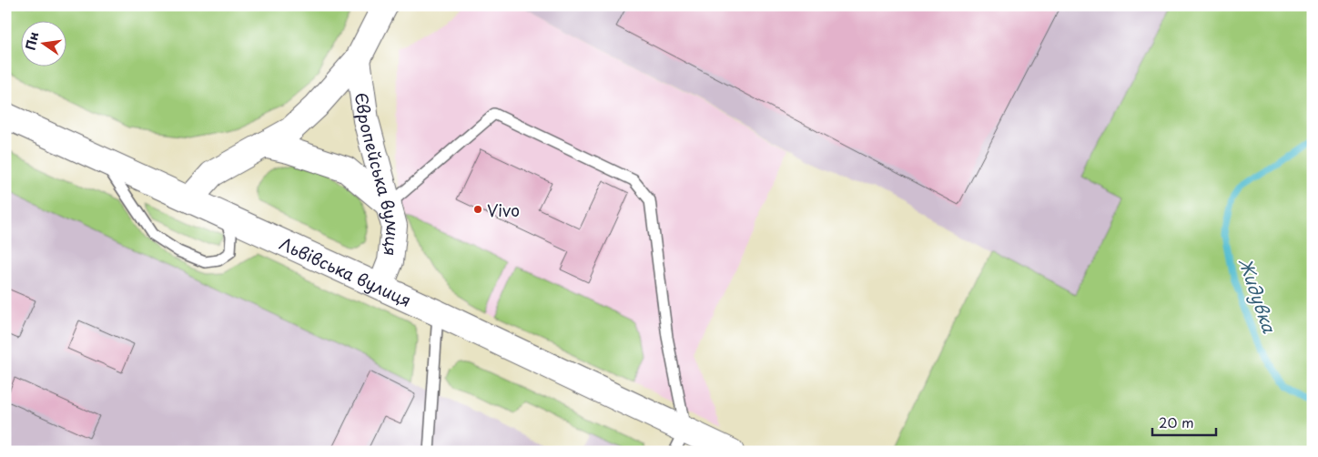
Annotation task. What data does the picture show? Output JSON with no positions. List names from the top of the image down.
{
  "streets": {
    "main road": ["Європейська вулиця", "Львівська вулиця"]
  },
  "crossings": [
    ["Європейська вулиця", "Львівська вулиця"]
  ],
  "water": ["Жидувка"],
  "places": ["Vivo"],
  "scale_bar": "20 m",
  "north": "left"
}
